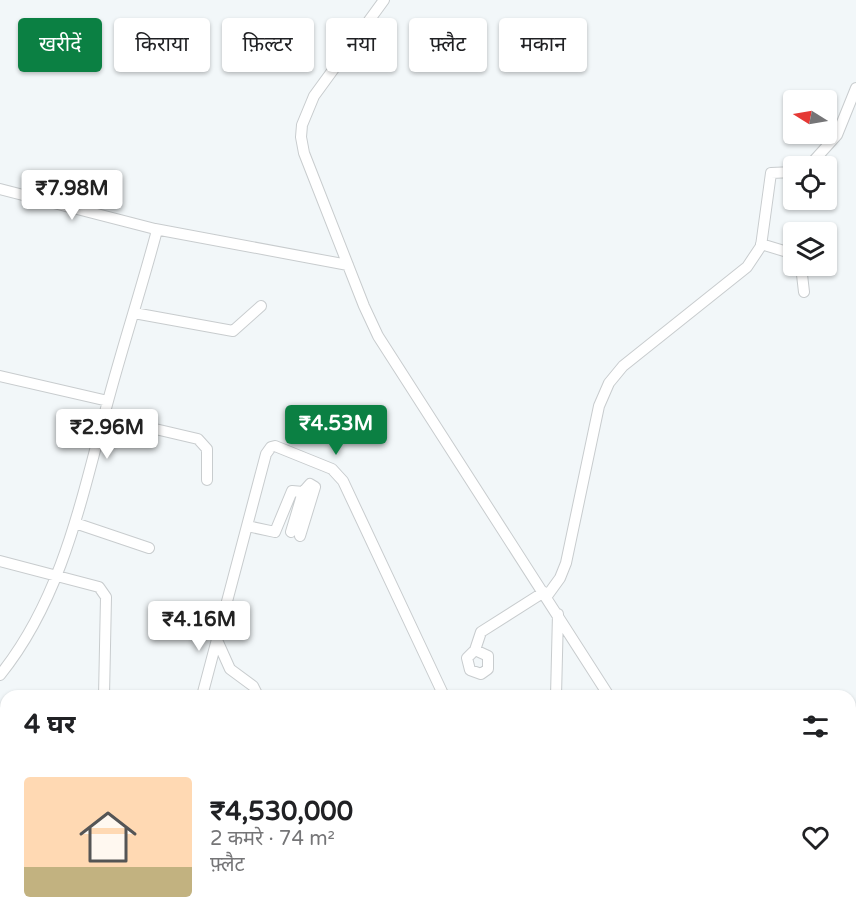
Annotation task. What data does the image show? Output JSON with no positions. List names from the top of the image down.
{
  "north": "left",
  "page": {
    "chip": [
      "खरीदें",
      "किराया",
      "फ़िल्टर",
      "नया",
      "फ़्लैट",
      "मकान"
    ],
    "price": [
      "₹7.98M",
      "₹4.53M",
      "₹2.96M",
      "₹4.16M"
    ],
    "heading": "4 घर",
    "list": [
      {
        "name": "₹4,530,000",
        "note": "2 कमरे · 74 m² · फ़्लैट"
      }
    ]
  }
}
